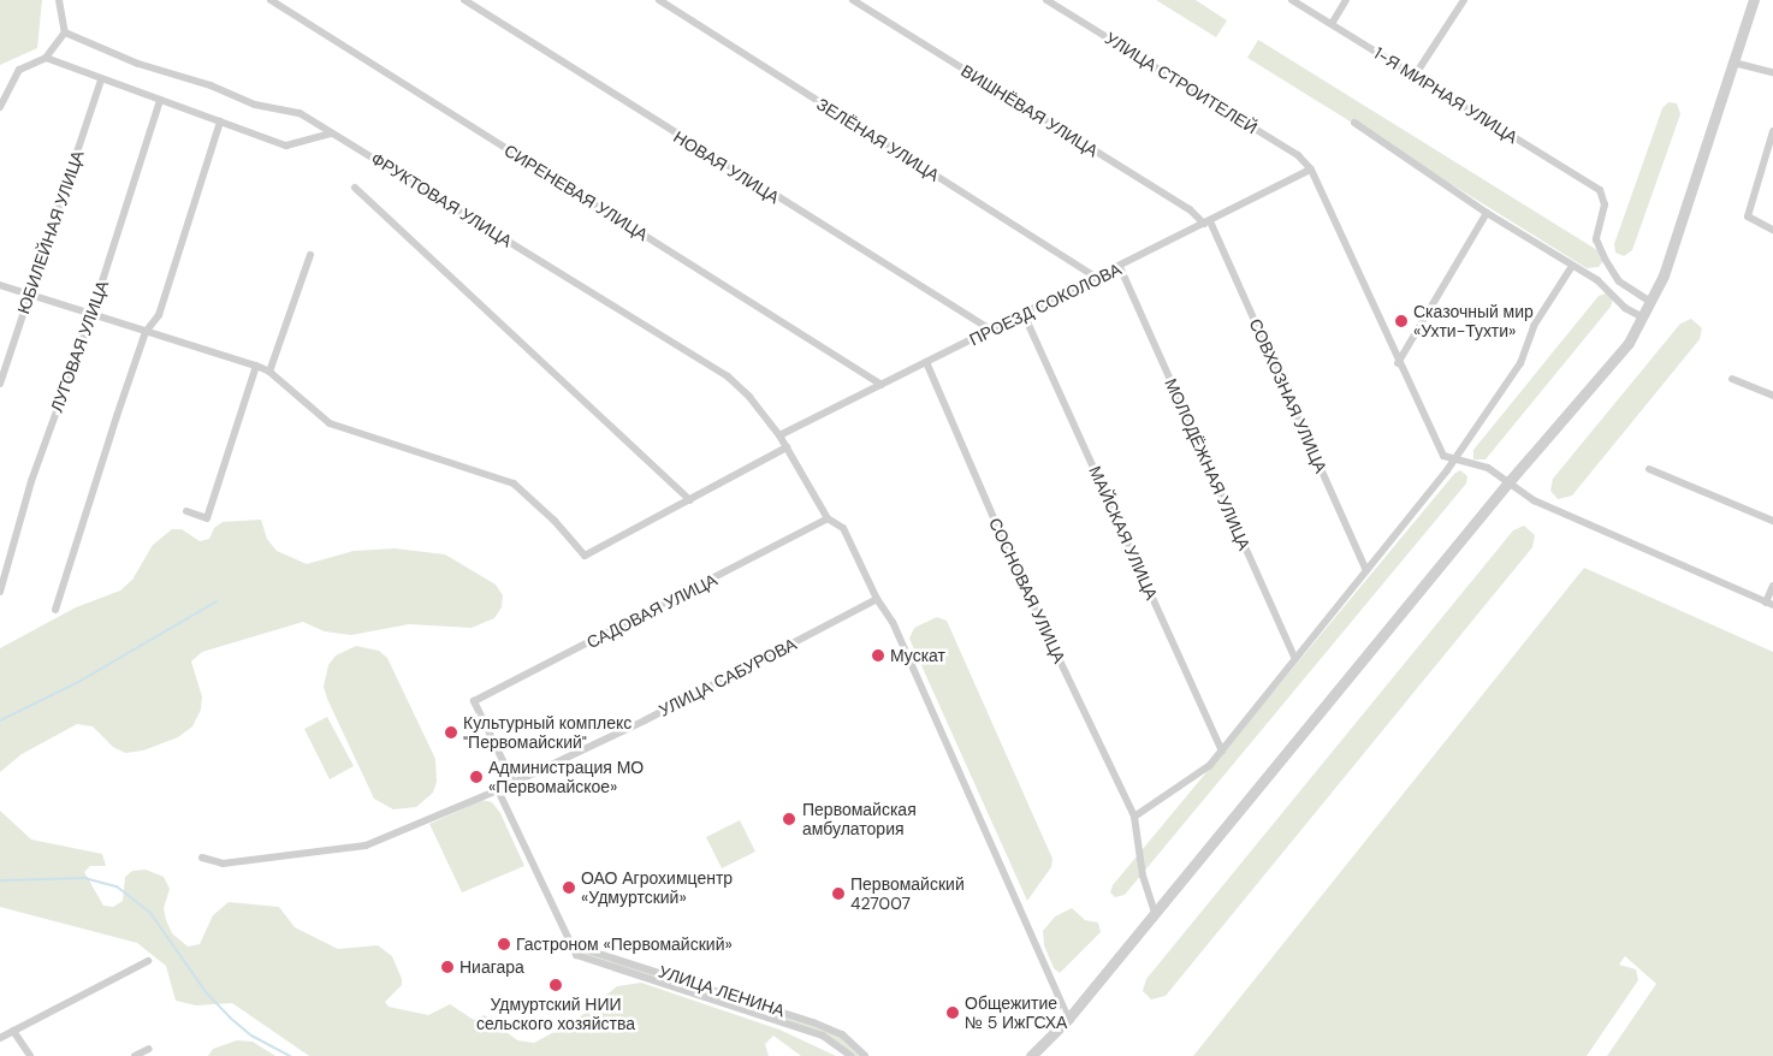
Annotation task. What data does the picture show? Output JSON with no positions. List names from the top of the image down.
{
  "streets": {
    "street": [
      "УЛИЦА СТРОИТЕЛЕЙ",
      "1-Я МИРНАЯ УЛИЦА",
      "ВИШНЁВАЯ УЛИЦА",
      "ЗЕЛЁНАЯ УЛИЦА",
      "НОВАЯ УЛИЦА",
      "СИРЕНЕВАЯ УЛИЦА",
      "ФРУКТОВАЯ УЛИЦА",
      "ЮБИЛЕЙНАЯ УЛИЦА",
      "ПРОЕЗД СОКОЛОВА",
      "ЛУГОВАЯ УЛИЦА",
      "СОВХОЗНАЯ УЛИЦА",
      "МОЛОДЁЖНАЯ УЛИЦА",
      "МАЙСКАЯ УЛИЦА",
      "СОСНОВАЯ УЛИЦА",
      "САДОВАЯ УЛИЦА",
      "УЛИЦА САБУРОВА",
      "УЛИЦА ЛЕНИНА"
    ]
  },
  "crossings": [
    ["УЛИЦА СТРОИТЕЛЕЙ", "ПРОЕЗД СОКОЛОВА"],
    ["ВИШНЁВАЯ УЛИЦА", "ПРОЕЗД СОКОЛОВА"],
    ["ВИШНЁВАЯ УЛИЦА", "СОВХОЗНАЯ УЛИЦА"],
    ["ЗЕЛЁНАЯ УЛИЦА", "ПРОЕЗД СОКОЛОВА"],
    ["НОВАЯ УЛИЦА", "ПРОЕЗД СОКОЛОВА"],
    ["СИРЕНЕВАЯ УЛИЦА", "ПРОЕЗД СОКОЛОВА"],
    ["ФРУКТОВАЯ УЛИЦА", "ПРОЕЗД СОКОЛОВА"],
    ["ФРУКТОВАЯ УЛИЦА", "САДОВАЯ УЛИЦА"],
    ["ФРУКТОВАЯ УЛИЦА", "УЛИЦА САБУРОВА"],
    ["ПРОЕЗД СОКОЛОВА", "СОВХОЗНАЯ УЛИЦА"],
    ["ПРОЕЗД СОКОЛОВА", "МОЛОДЁЖНАЯ УЛИЦА"],
    ["ПРОЕЗД СОКОЛОВА", "МАЙСКАЯ УЛИЦА"],
    ["ПРОЕЗД СОКОЛОВА", "СОСНОВАЯ УЛИЦА"],
    ["САДОВАЯ УЛИЦА", "УЛИЦА САБУРОВА"],
    ["УЛИЦА САБУРОВА", "УЛИЦА ЛЕНИНА"]
  ],
  "places": [
    "Сказочный мир «Ухти-Тухти»",
    "Мускат",
    "Культурный комплекс \"Первомайский\"",
    "Администрация МО «Первомайское»",
    "Первомайская амбулатория",
    "ОАО Агрохимцентр «Удмуртский»",
    "Первомайский 427007",
    "Гастроном «Первомайский»",
    "Ниагара",
    "Удмуртский НИИ сельского хозяйства",
    "Общежитие № 5 ИжГСХА"
  ]
}
